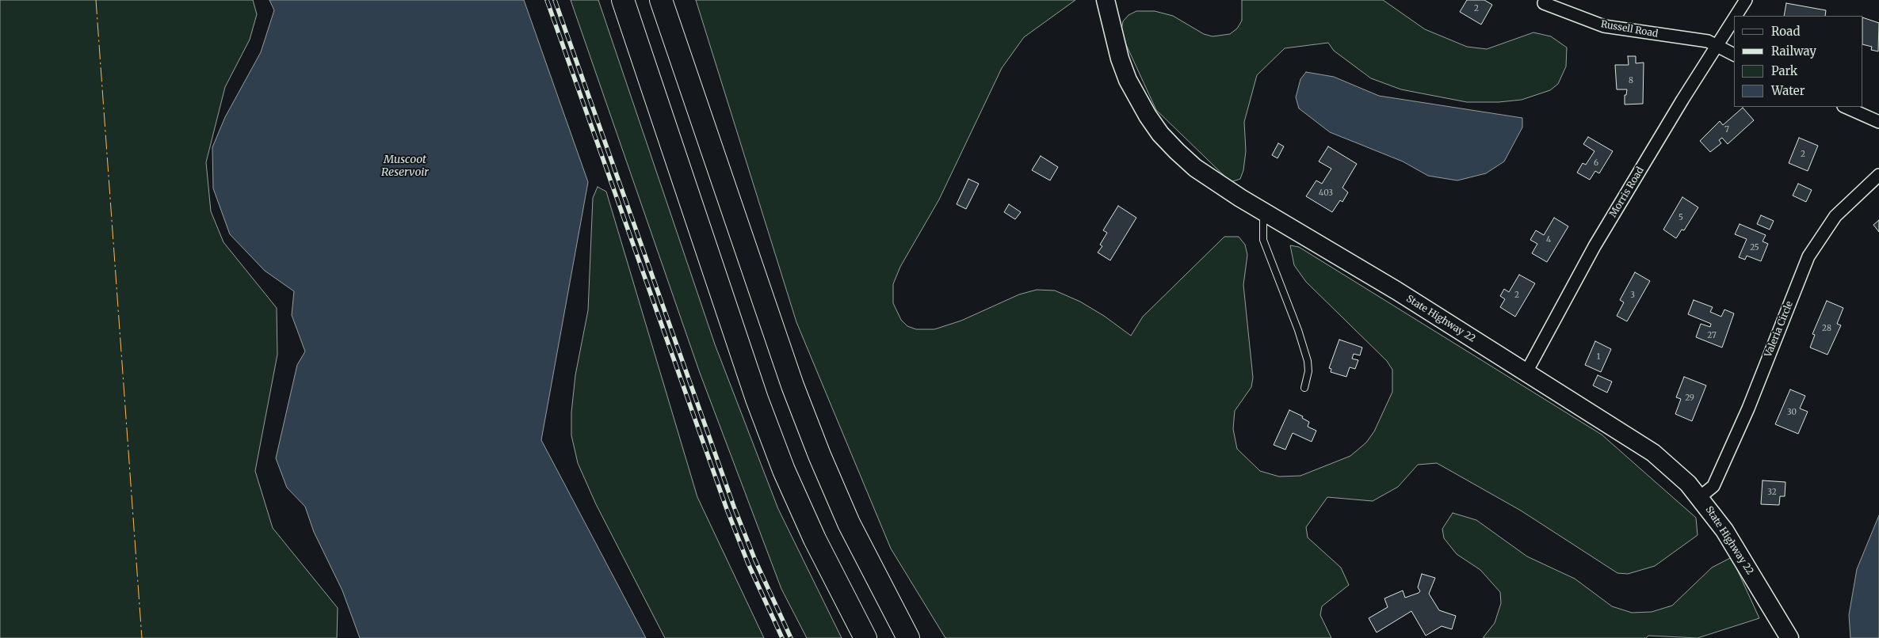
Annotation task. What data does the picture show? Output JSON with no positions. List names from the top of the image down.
{
  "streets": {
    "main road": ["State Highway 22"],
    "street": ["Russell Road", "Morris Road", "Valeria Circle"]
  },
  "crossings": [
    ["Russell Road", "Morris Road"],
    ["Morris Road", "State Highway 22"],
    ["State Highway 22", "Valeria Circle"]
  ],
  "water": ["Muscoot Reservoir"],
  "house_numbers": [
    "2",
    "8",
    "7",
    "2",
    "6",
    "403",
    "5",
    "4",
    "25",
    "2",
    "3",
    "28",
    "27",
    "1",
    "29",
    "30",
    "32"
  ],
  "legend": [
    "Road",
    "Railway",
    "Park",
    "Water"
  ]
}
